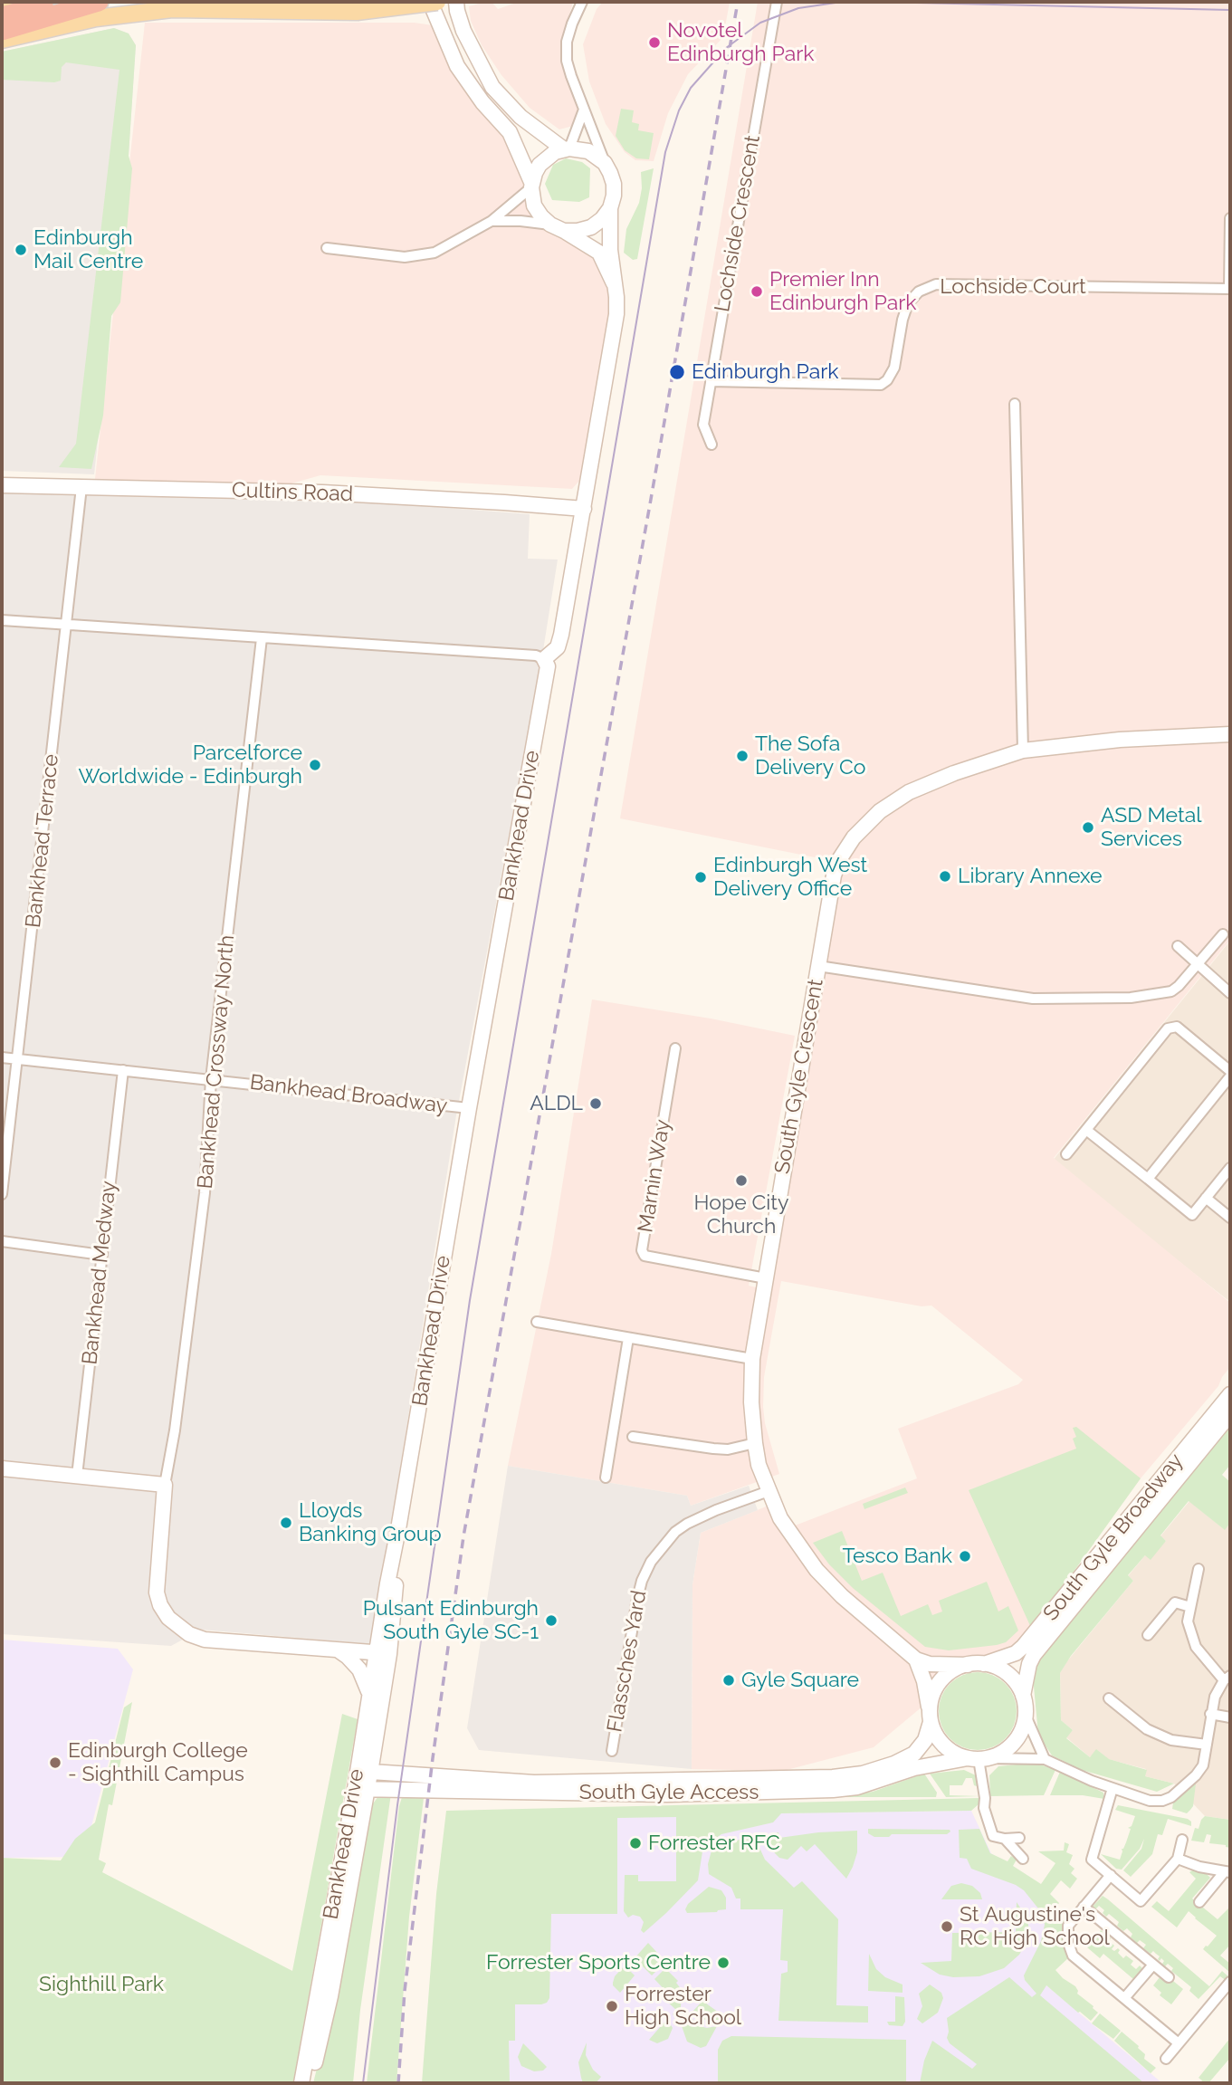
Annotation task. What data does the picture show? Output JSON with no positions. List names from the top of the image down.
{
  "streets": {
    "street": [
      "Lochside Crescent",
      "Lochside Court",
      "Cultins Road",
      "Bankhead Drive",
      "Bankhead Terrace",
      "Bankhead Crossway North",
      "South Gyle Crescent",
      "Bankhead Broadway",
      "Marnin Way",
      "Bankhead Medway",
      "South Gyle Broadway",
      "Flassches Yard",
      "South Gyle Access"
    ]
  },
  "crossings": [
    ["Lochside Crescent", "Lochside Court"],
    ["Cultins Road", "Bankhead Terrace"],
    ["Bankhead Drive", "Bankhead Broadway"],
    ["Bankhead Drive", "South Gyle Access"],
    ["Bankhead Terrace", "Bankhead Broadway"],
    ["Bankhead Crossway North", "Bankhead Broadway"],
    ["South Gyle Crescent", "Marnin Way"],
    ["South Gyle Crescent", "Flassches Yard"],
    ["Bankhead Broadway", "Bankhead Medway"],
    ["South Gyle Broadway", "South Gyle Access"]
  ],
  "parks": ["Sighthill Park"],
  "places": [
    "Novotel Edinburgh Park",
    "Edinburgh Mail Centre",
    "Premier Inn Edinburgh Park",
    "Edinburgh Park",
    "The Sofa Delivery Co",
    "Parcelforce Worldwide - Edinburgh",
    "ASD Metal Services",
    "Library Annexe",
    "Edinburgh West Delivery Office",
    "ALDL",
    "Hope City Church",
    "Lloyds Banking Group",
    "Tesco Bank",
    "Pulsant Edinburgh South Gyle SC-1",
    "Gyle Square",
    "Edinburgh College - Sighthill Campus",
    "Forrester RFC",
    "St Augustine's RC High School",
    "Forrester Sports Centre",
    "Forrester High School"
  ]
}
